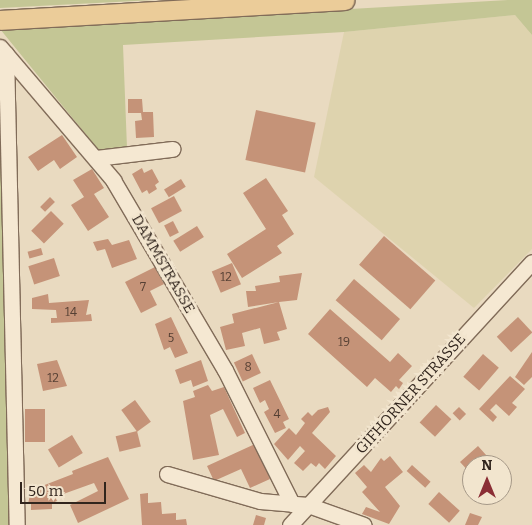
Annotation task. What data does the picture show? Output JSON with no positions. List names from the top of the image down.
{
  "streets": {
    "street": ["DAMMSTRASSE", "GIFHORNER STRASSE"]
  },
  "house_numbers": [
    "12",
    "7",
    "14",
    "5",
    "19",
    "8",
    "12",
    "4"
  ],
  "scale_bar": "50 m",
  "north": "top"
}
